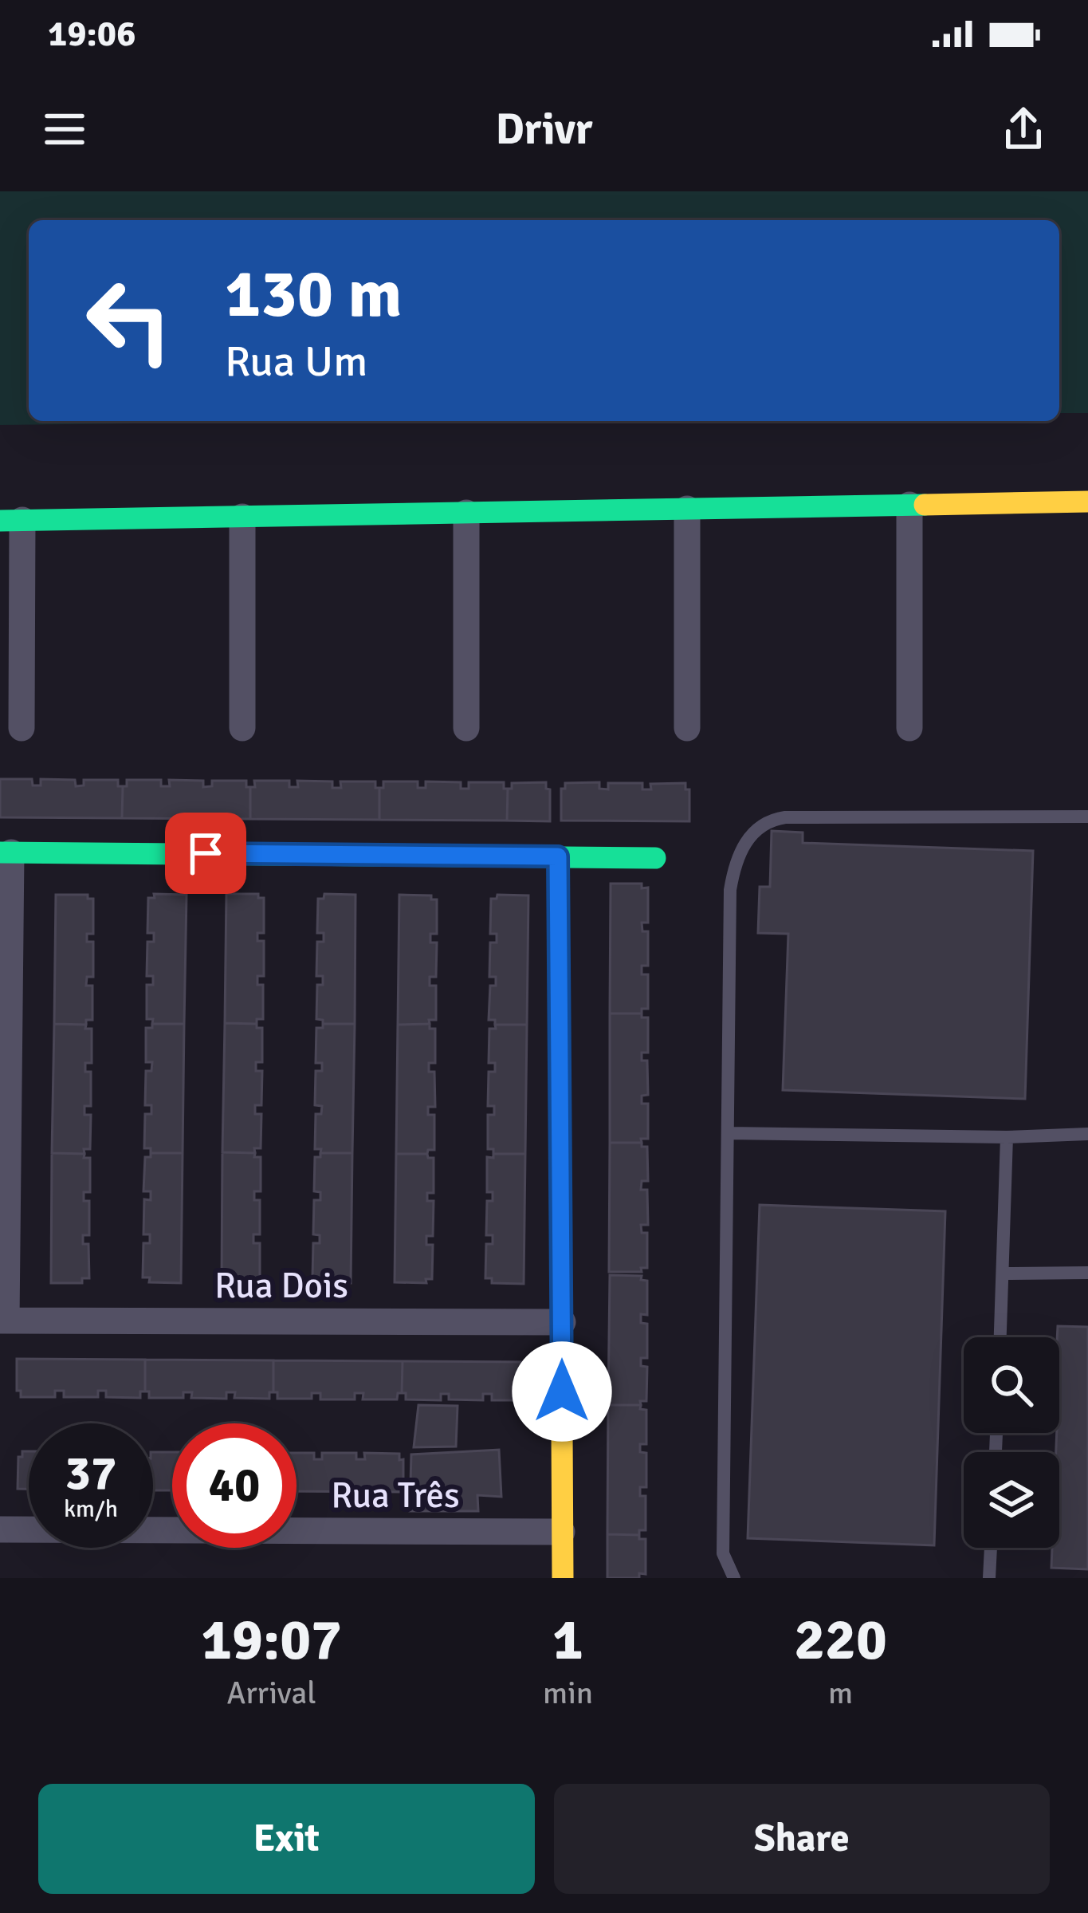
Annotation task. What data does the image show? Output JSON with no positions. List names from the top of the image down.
{
  "streets": {
    "street": ["Rua Dois", "Rua Três"]
  },
  "page": {
    "status": "19:06",
    "header": "Drivr",
    "turn": ["130 m", "Rua Um"],
    "speed": "37 km/h",
    "limit": "40",
    "eta": [
      "19:07",
      "Arrival",
      "1",
      "min",
      "220",
      "m"
    ],
    "buttons": ["Exit", "Share"]
  }
}
